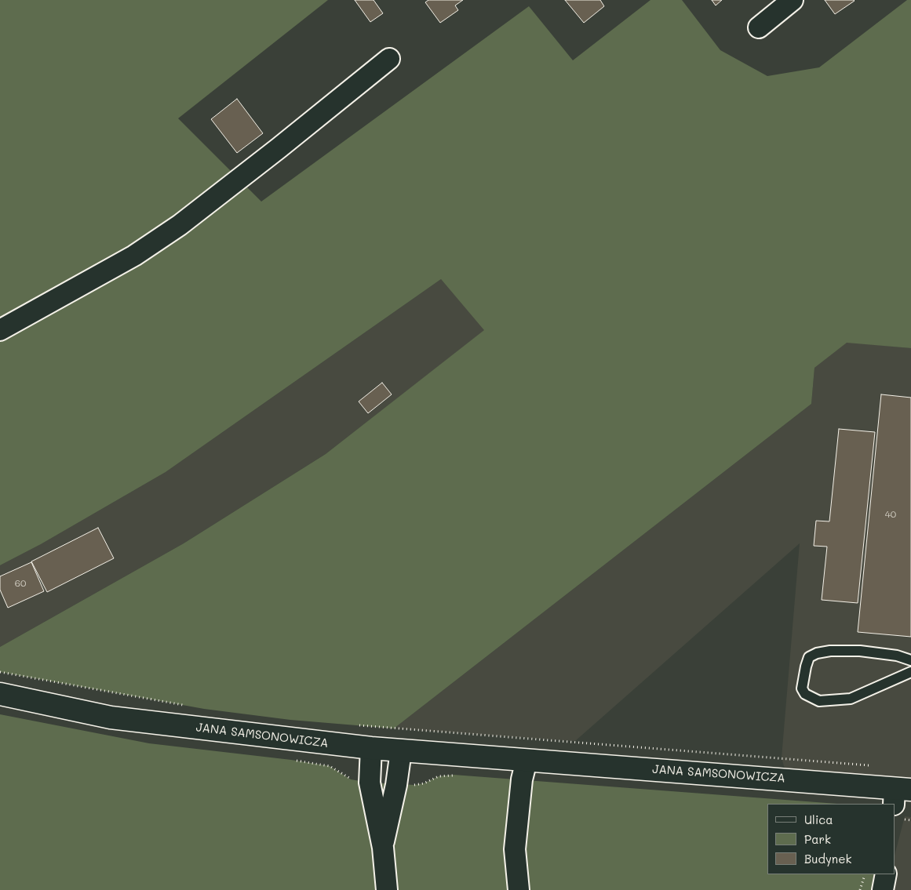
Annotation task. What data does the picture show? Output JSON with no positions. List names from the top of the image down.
{
  "streets": {
    "main road": ["JANA SAMSONOWICZA"]
  },
  "house_numbers": ["40", "60"],
  "legend": ["Ulica", "Park", "Budynek"]
}
